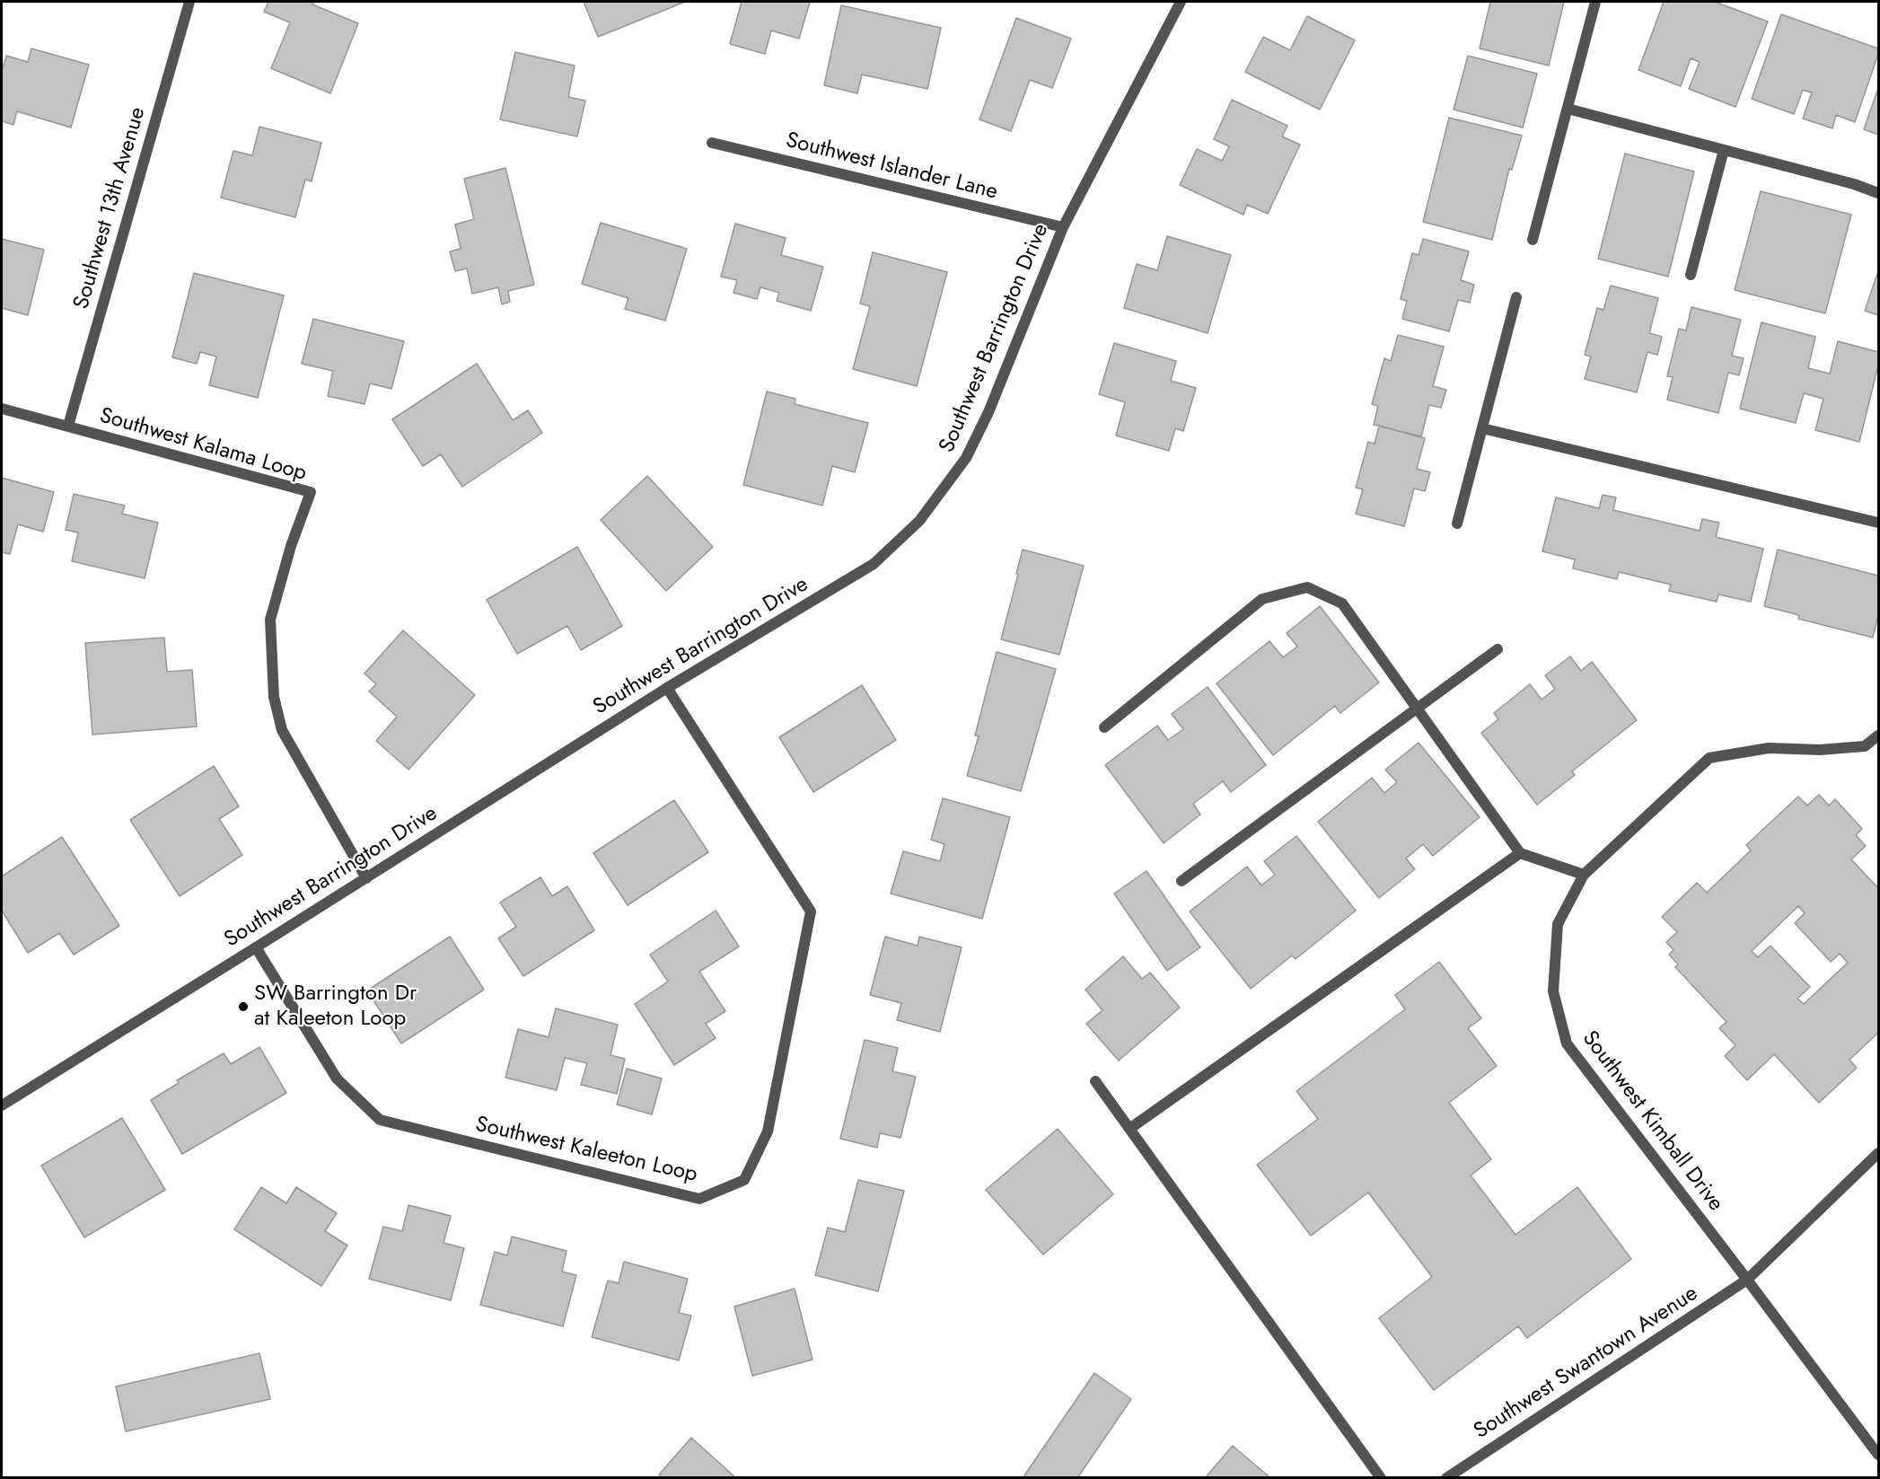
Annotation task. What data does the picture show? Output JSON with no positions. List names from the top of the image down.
{
  "streets": {
    "street": [
      "Southwest Islander Lane",
      "Southwest 13th Avenue",
      "Southwest Barrington Drive",
      "Southwest Kalama Loop",
      "Southwest Kimball Drive",
      "Southwest Kaleeton Loop",
      "Southwest Swantown Avenue"
    ]
  },
  "crossings": [
    ["Southwest Islander Lane", "Southwest Barrington Drive"],
    ["Southwest 13th Avenue", "Southwest Kalama Loop"],
    ["Southwest Barrington Drive", "Southwest Kalama Loop"],
    ["Southwest Barrington Drive", "Southwest Kaleeton Loop"],
    ["Southwest Kimball Drive", "Southwest Swantown Avenue"]
  ],
  "places": ["SW Barrington Dr at Kaleeton Loop"]
}
